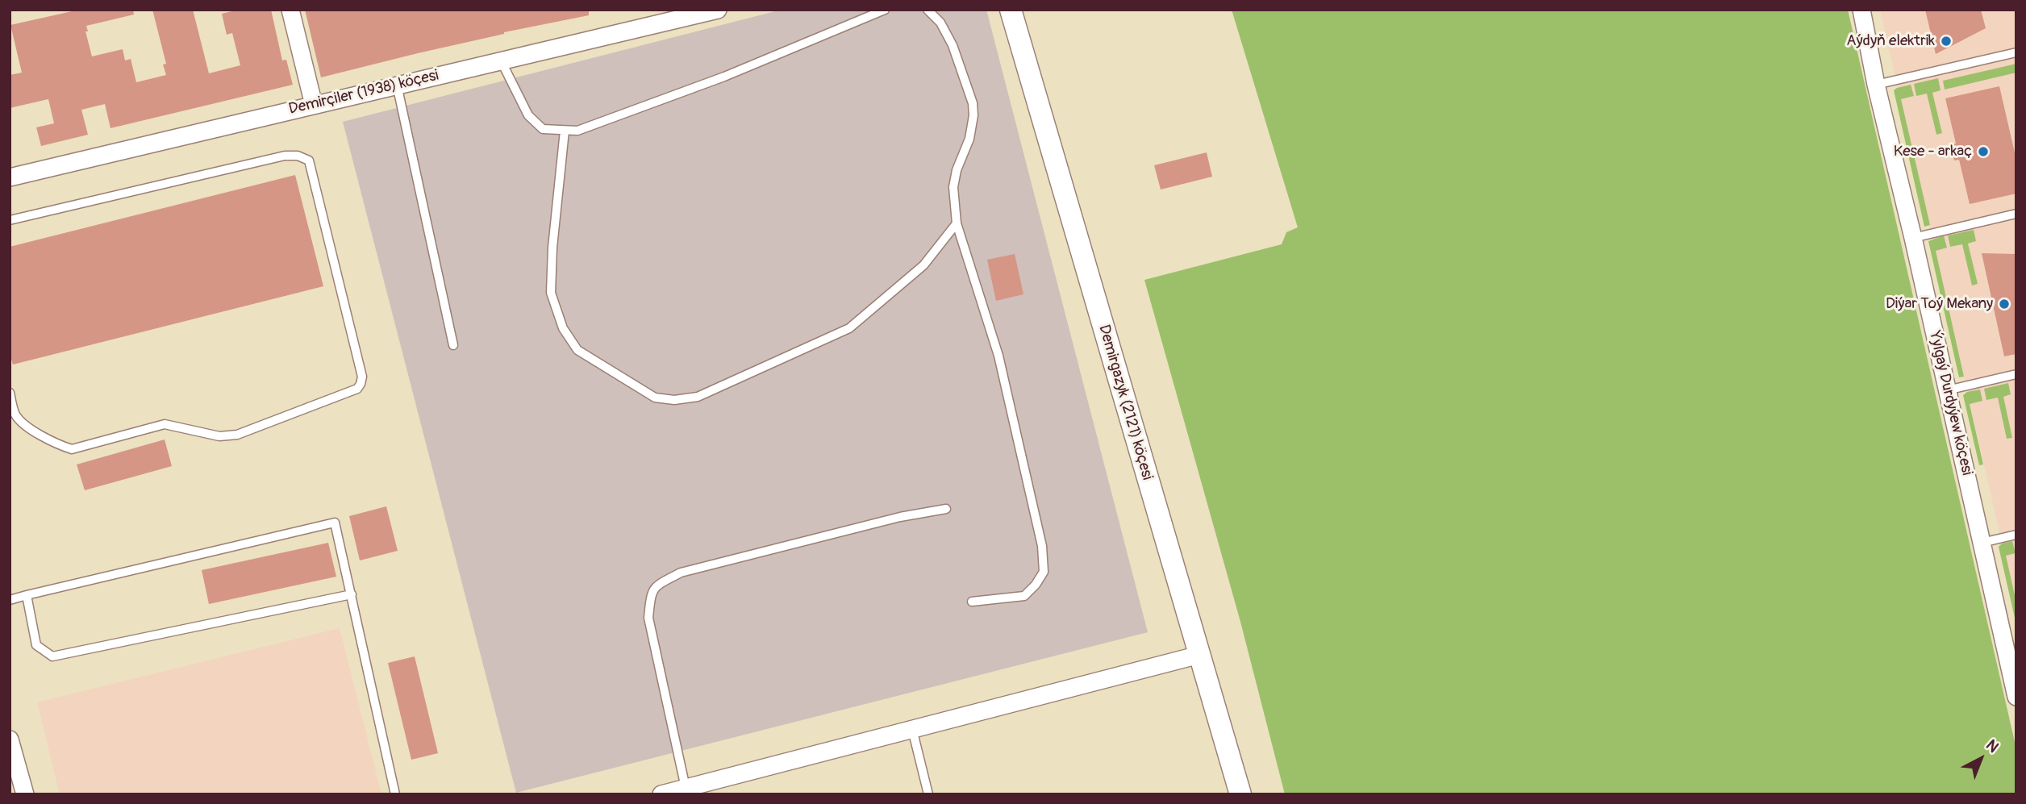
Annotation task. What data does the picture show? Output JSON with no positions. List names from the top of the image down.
{
  "streets": {
    "street": ["Demirçiler (1938) köçesi", "Demirgazyk (2121) köçesi", "Ýylgaý Durdyýew köçesi"]
  },
  "places": ["Aýdyň elektrik", "Kese - arkaç", "Diýar Toý Mekany"],
  "north": "top right"
}
